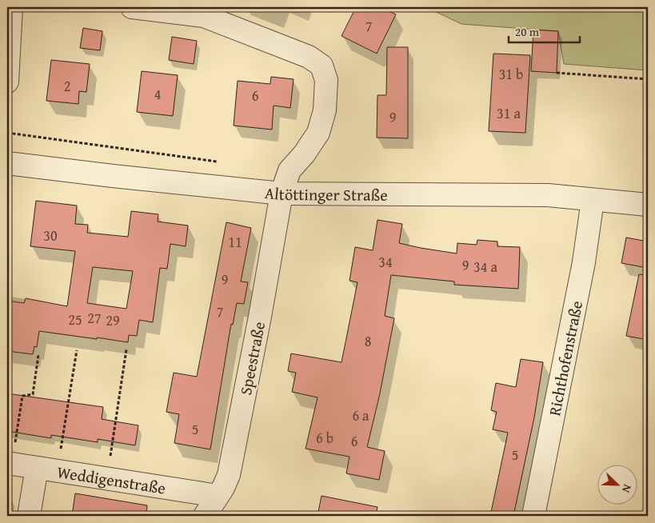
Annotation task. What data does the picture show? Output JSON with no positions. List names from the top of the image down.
{
  "streets": {
    "street": [
      "Altöttinger Straße",
      "Speestraße",
      "Richthofenstraße",
      "Weddigenstraße"
    ]
  },
  "crossings": [
    ["Altöttinger Straße", "Speestraße"],
    ["Altöttinger Straße", "Richthofenstraße"],
    ["Speestraße", "Weddigenstraße"]
  ],
  "house_numbers": [
    "7",
    "31 b",
    "2",
    "4",
    "6",
    "31 a",
    "9",
    "30",
    "11",
    "34",
    "9",
    "34 a",
    "9",
    "7",
    "27",
    "25",
    "29",
    "8",
    "6 a",
    "5",
    "6 b",
    "6",
    "5"
  ],
  "scale_bar": "20 m",
  "north": "bottom right"
}
